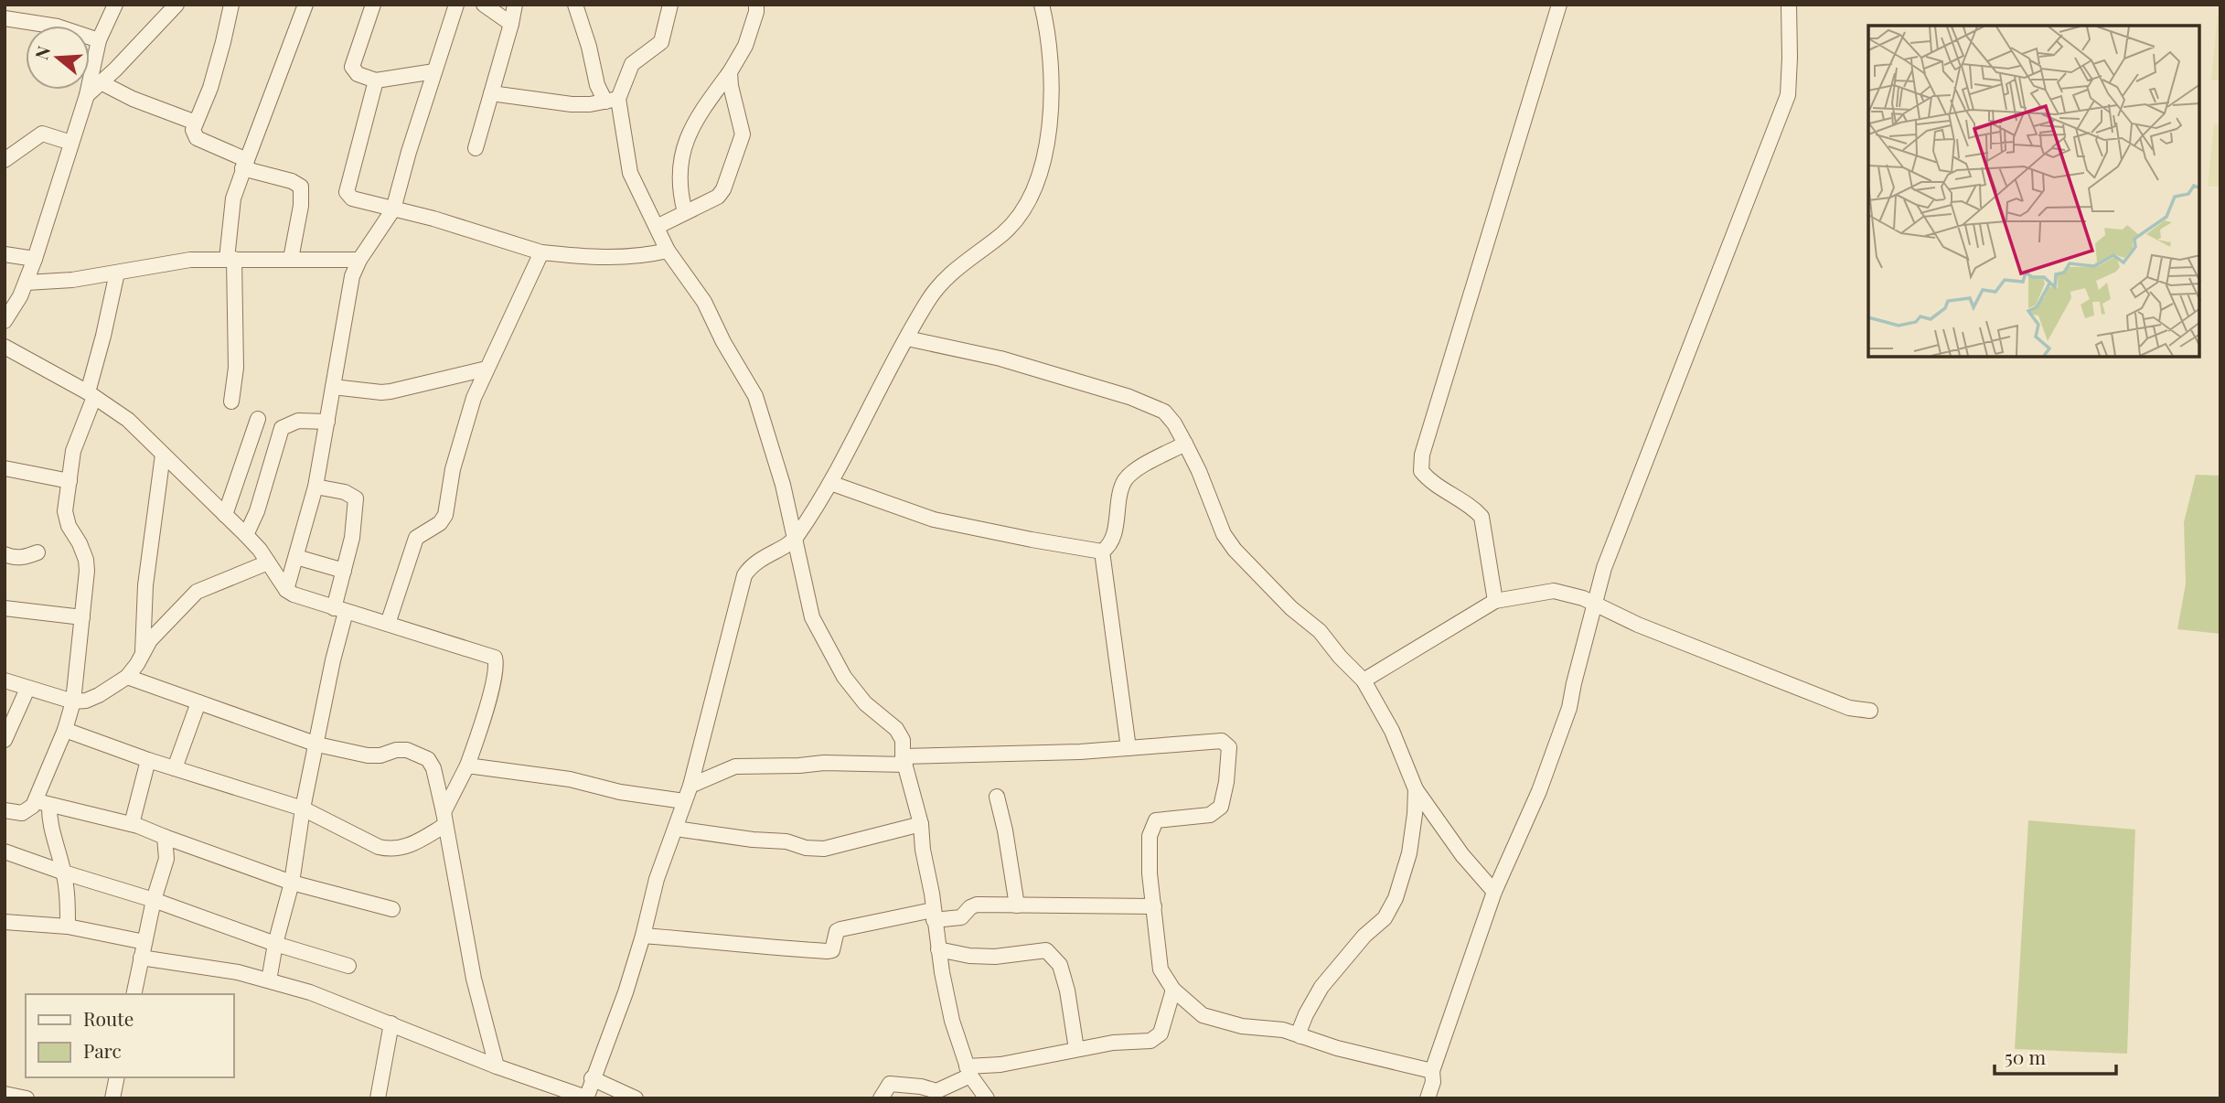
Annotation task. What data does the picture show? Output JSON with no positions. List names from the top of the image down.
{
  "legend": ["Route", "Parc"],
  "scale_bar": "50 m",
  "north": "left"
}
